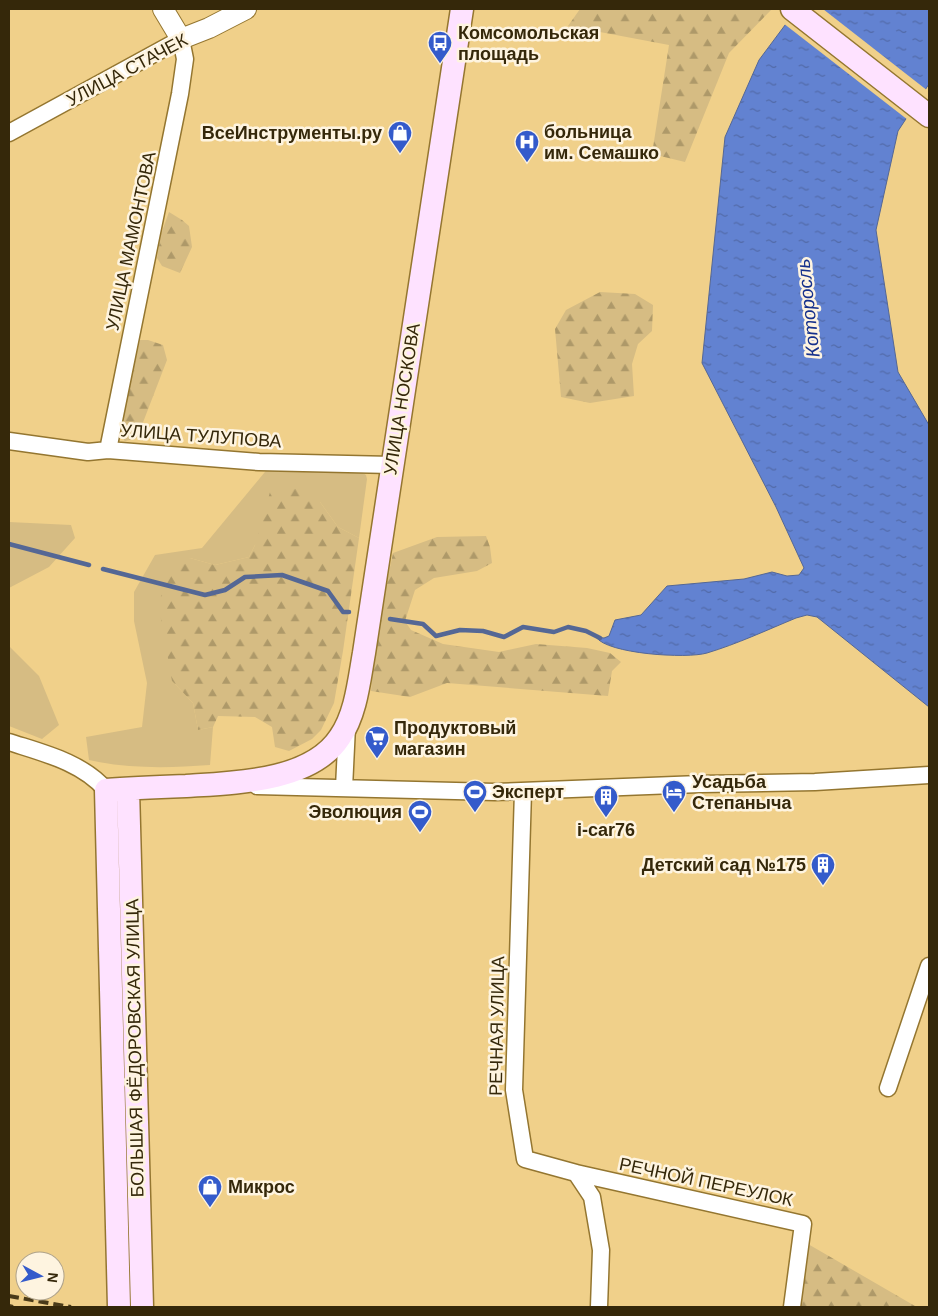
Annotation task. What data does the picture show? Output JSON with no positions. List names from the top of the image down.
{
  "streets": {
    "main road": ["УЛИЦА НОСКОВА", "БОЛЬШАЯ ФЁДОРОВСКАЯ УЛИЦА"],
    "street": [
      "УЛИЦА СТАЧЕК",
      "УЛИЦА МАМОНТОВА",
      "УЛИЦА ТУЛУПОВА",
      "РЕЧНАЯ УЛИЦА",
      "РЕЧНОЙ ПЕРЕУЛОК"
    ]
  },
  "crossings": [
    ["УЛИЦА СТАЧЕК", "УЛИЦА МАМОНТОВА"],
    ["УЛИЦА МАМОНТОВА", "УЛИЦА ТУЛУПОВА"],
    ["УЛИЦА НОСКОВА", "УЛИЦА ТУЛУПОВА"],
    ["РЕЧНАЯ УЛИЦА", "РЕЧНОЙ ПЕРЕУЛОК"]
  ],
  "water": ["Которосль"],
  "places": {
    "bus stop": ["Комсомольская площадь"],
    "shop": ["ВсеИнструменты.ру", "Микрос"],
    "hospital": ["больница им. Семашко"],
    "supermarket": ["Продуктовый магазин"],
    "sports": ["Эксперт", "Эволюция"],
    "hotel": ["Усадьба Степаныча"],
    "building": ["i-car76", "Детский сад №175"]
  },
  "north": "right"
}
